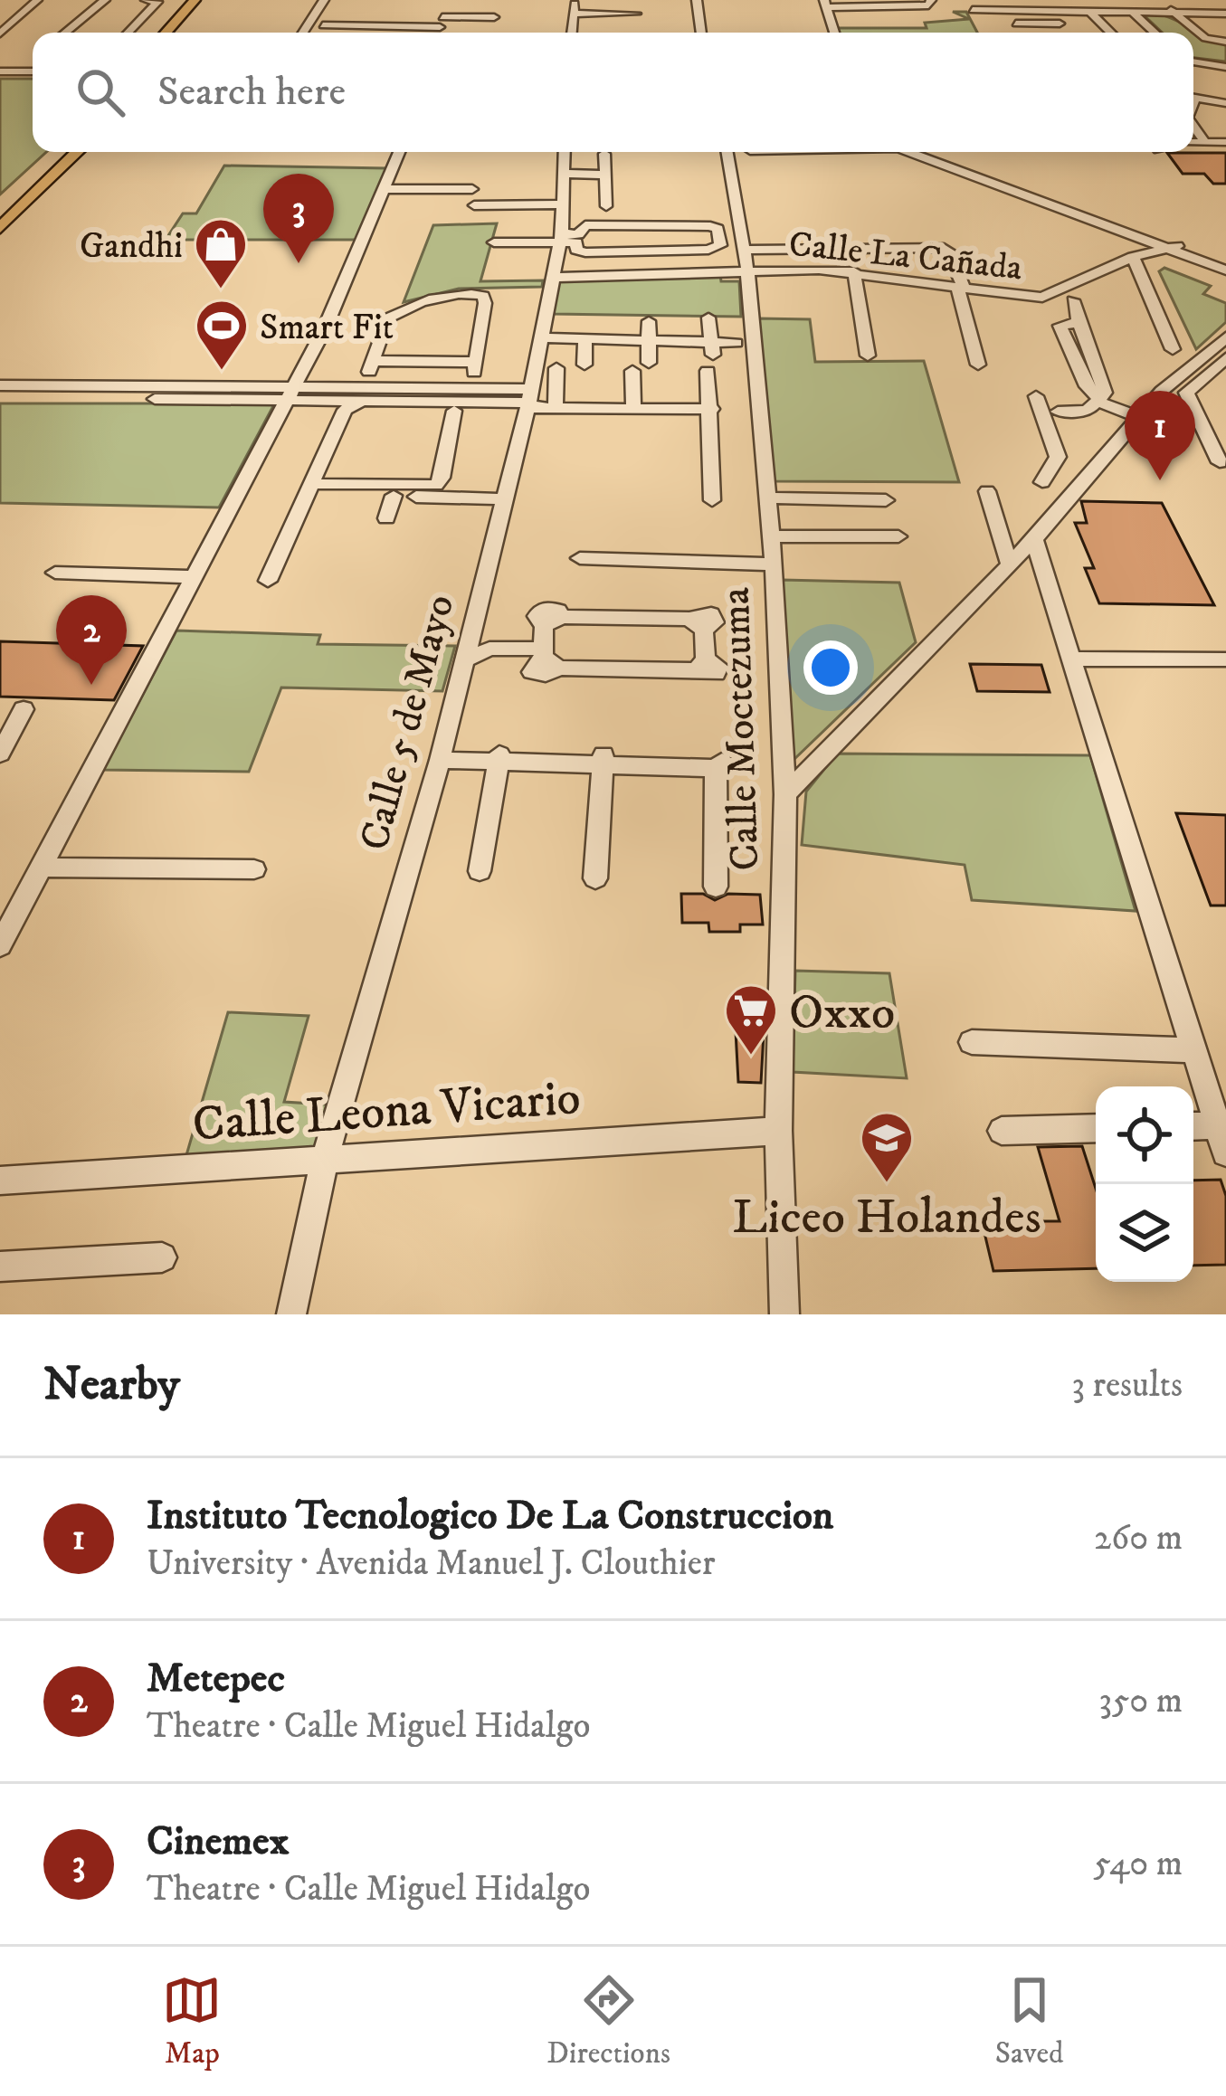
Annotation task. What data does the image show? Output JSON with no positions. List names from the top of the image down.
{
  "streets": {
    "street": [
      "Calle La Cañada",
      "Calle 5 de Mayo",
      "Calle Moctezuma",
      "Calle Leona Vicario"
    ]
  },
  "crossings": [
    ["Calle La Cañada", "Calle 5 de Mayo"],
    ["Calle La Cañada", "Calle Moctezuma"],
    ["Calle 5 de Mayo", "Calle Leona Vicario"],
    ["Calle Moctezuma", "Calle Leona Vicario"]
  ],
  "places": {
    "shop": ["Gandhi"],
    "sports": ["Smart Fit"],
    "supermarket": ["Oxxo"],
    "school or university": ["Liceo Holandes"]
  },
  "page": {
    "search": "Search here",
    "pins": ["3", "1", "2"],
    "heading": ["Nearby", "3 results"],
    "list": [
      {
        "mark": "1",
        "name": "Instituto Tecnologico De La Construccion",
        "note": "University · Avenida Manuel J. Clouthier",
        "value": "260 m"
      },
      {
        "mark": "2",
        "name": "Metepec",
        "note": "Theatre · Calle Miguel Hidalgo",
        "value": "350 m"
      },
      {
        "mark": "3",
        "name": "Cinemex",
        "note": "Theatre · Calle Miguel Hidalgo",
        "value": "540 m"
      }
    ],
    "nav": ["Map", "Directions", "Saved"]
  }
}
